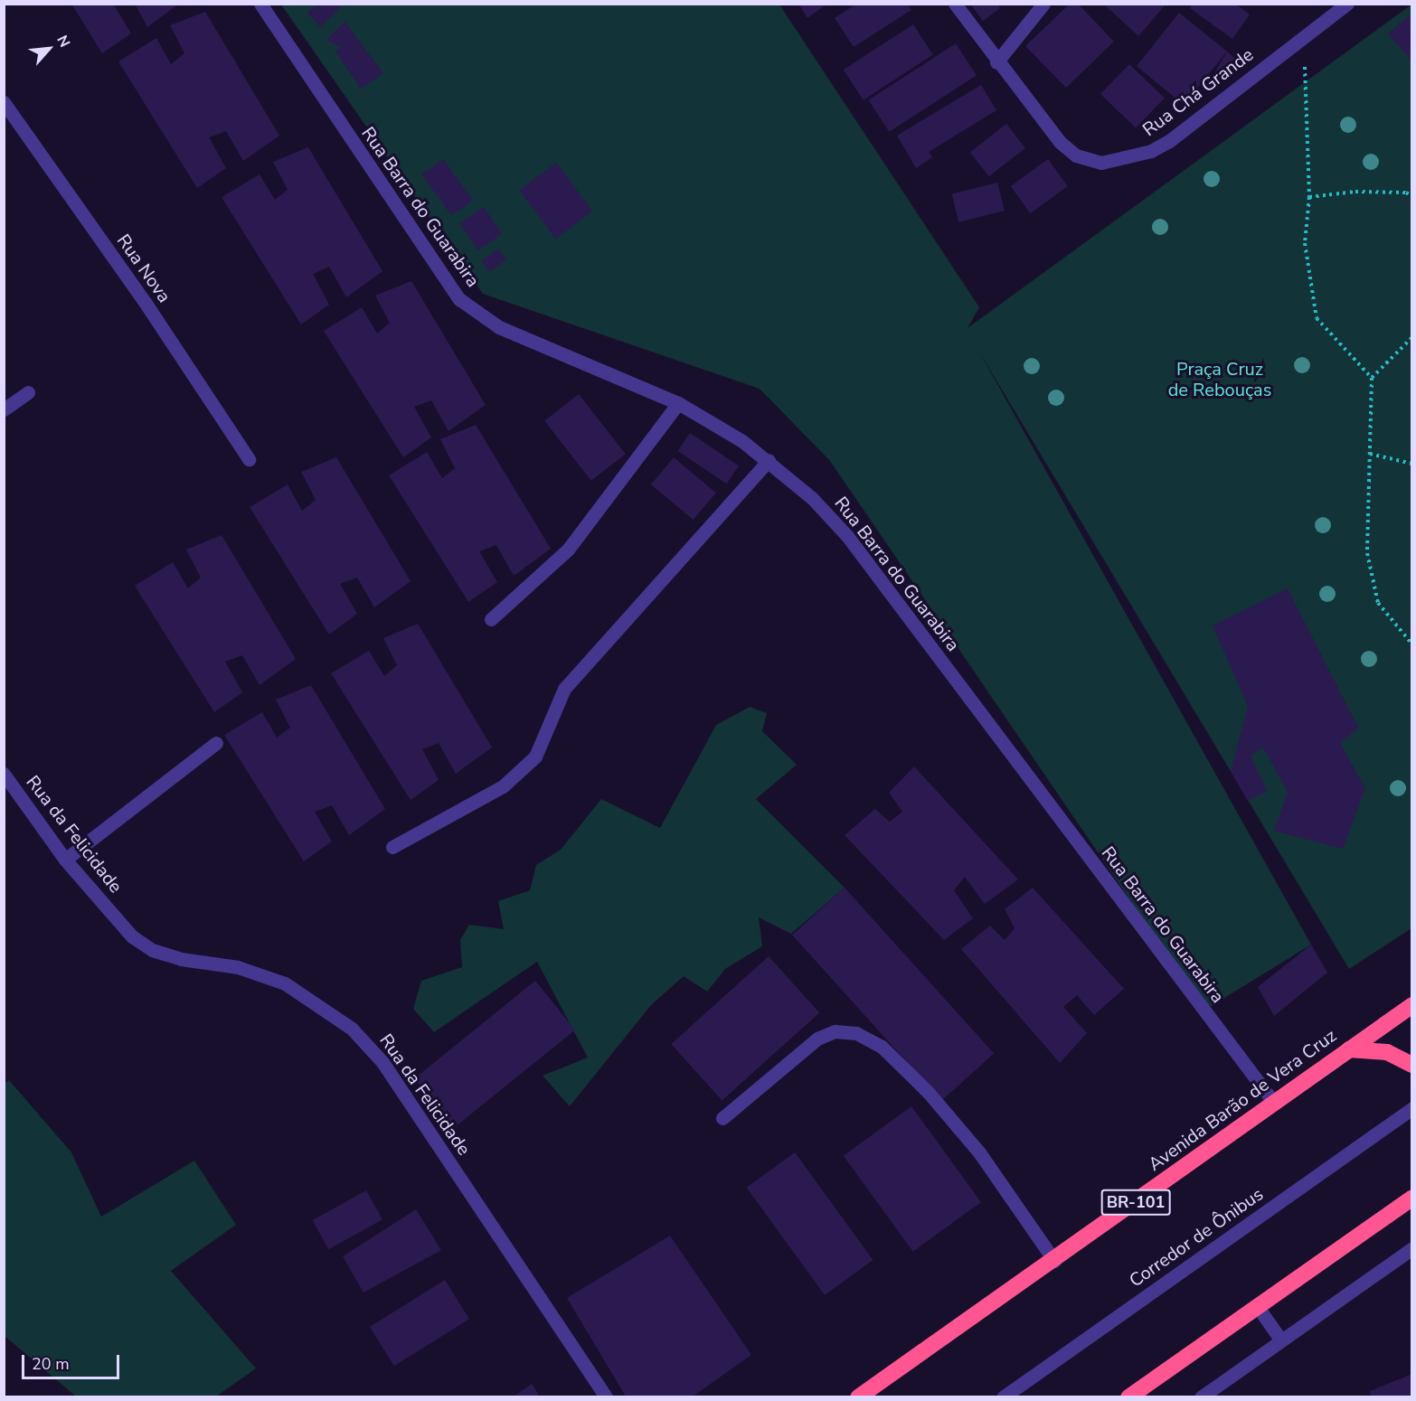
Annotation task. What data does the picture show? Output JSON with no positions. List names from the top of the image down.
{
  "streets": {
    "highway": ["Avenida Barão de Vera Cruz", "BR-101"],
    "street": [
      "Rua Chá Grande",
      "Rua Barra do Guarabira",
      "Rua Nova",
      "Rua da Felicidade",
      "Corredor de Ônibus"
    ]
  },
  "crossings": [
    ["Rua Barra do Guarabira", "Avenida Barão de Vera Cruz"]
  ],
  "parks": ["Praça Cruz de Rebouças"],
  "scale_bar": "20 m",
  "north": "top right"
}
